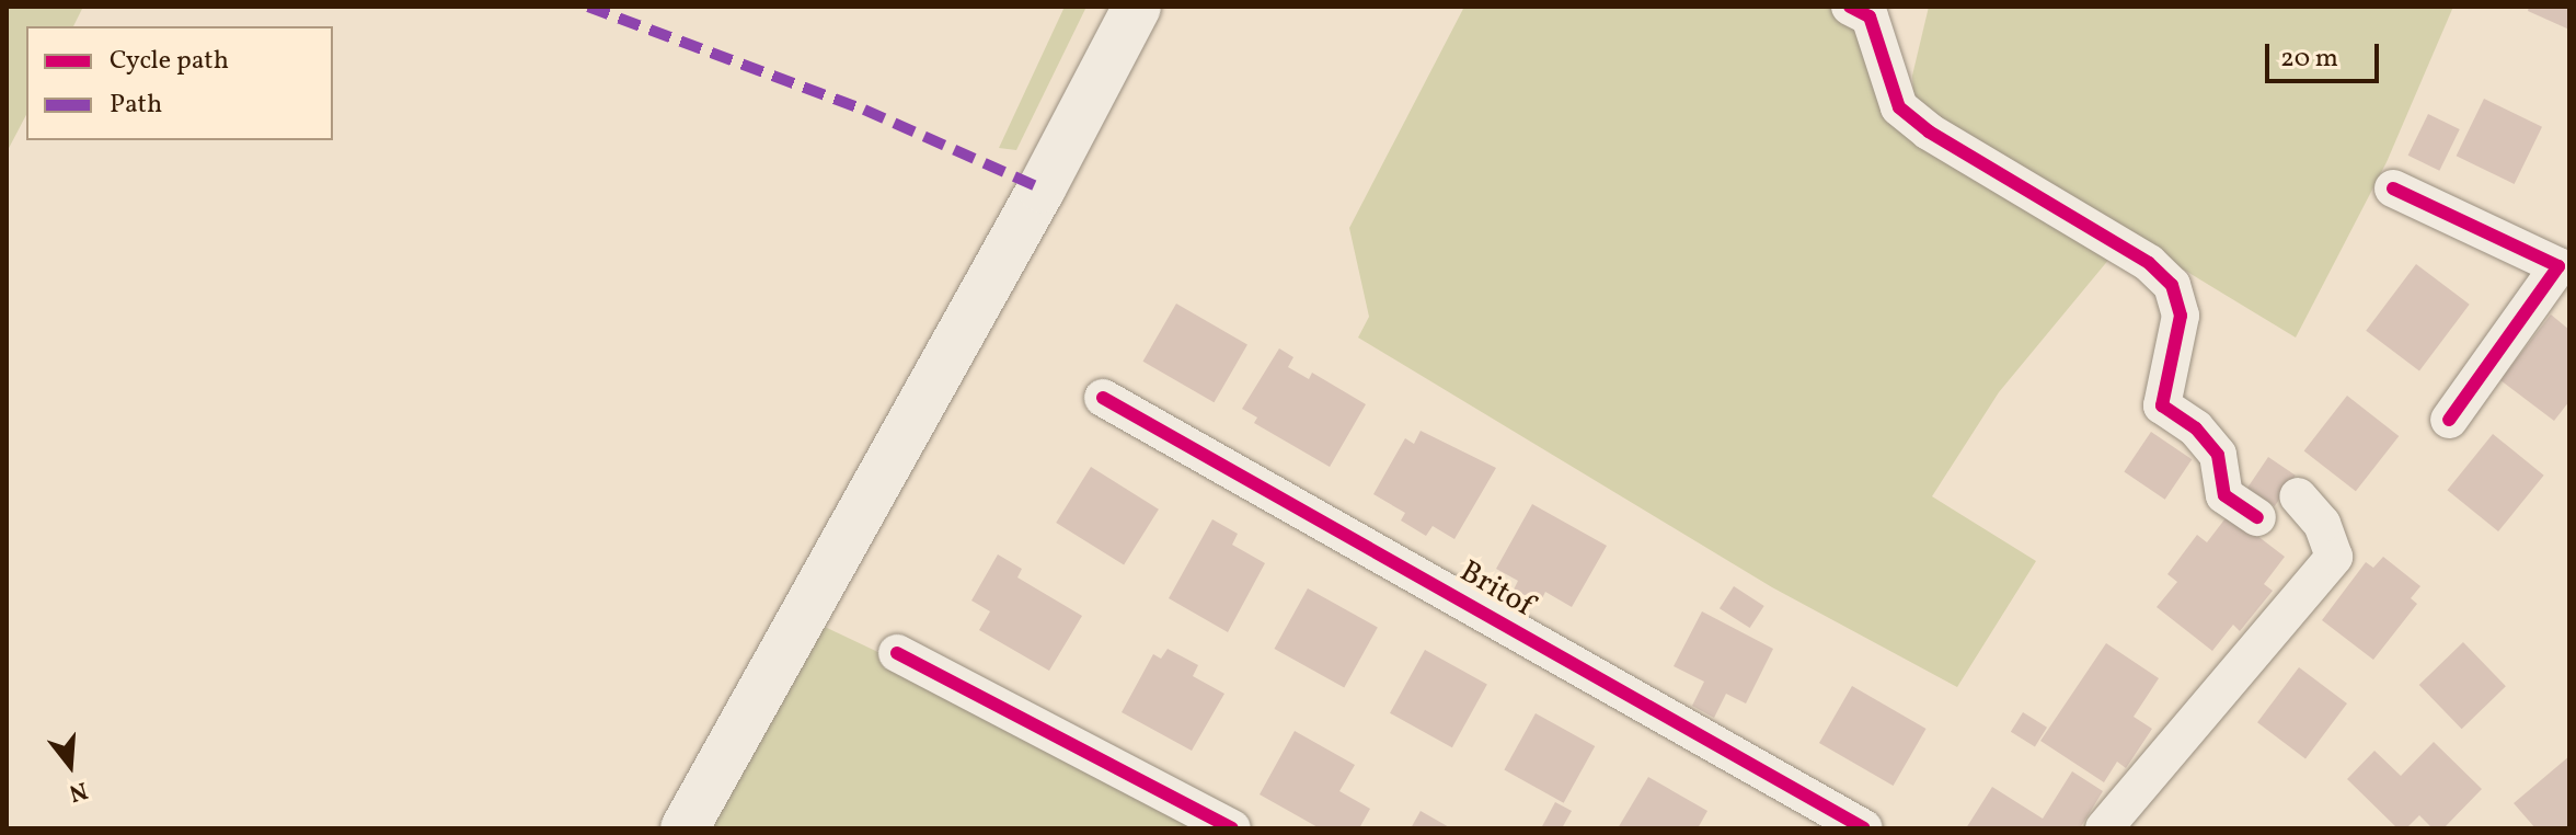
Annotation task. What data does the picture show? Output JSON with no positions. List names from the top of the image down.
{
  "streets": {
    "street": ["Britof"]
  },
  "legend": ["Cycle path", "Path"],
  "scale_bar": "20 m",
  "north": "bottom"
}
